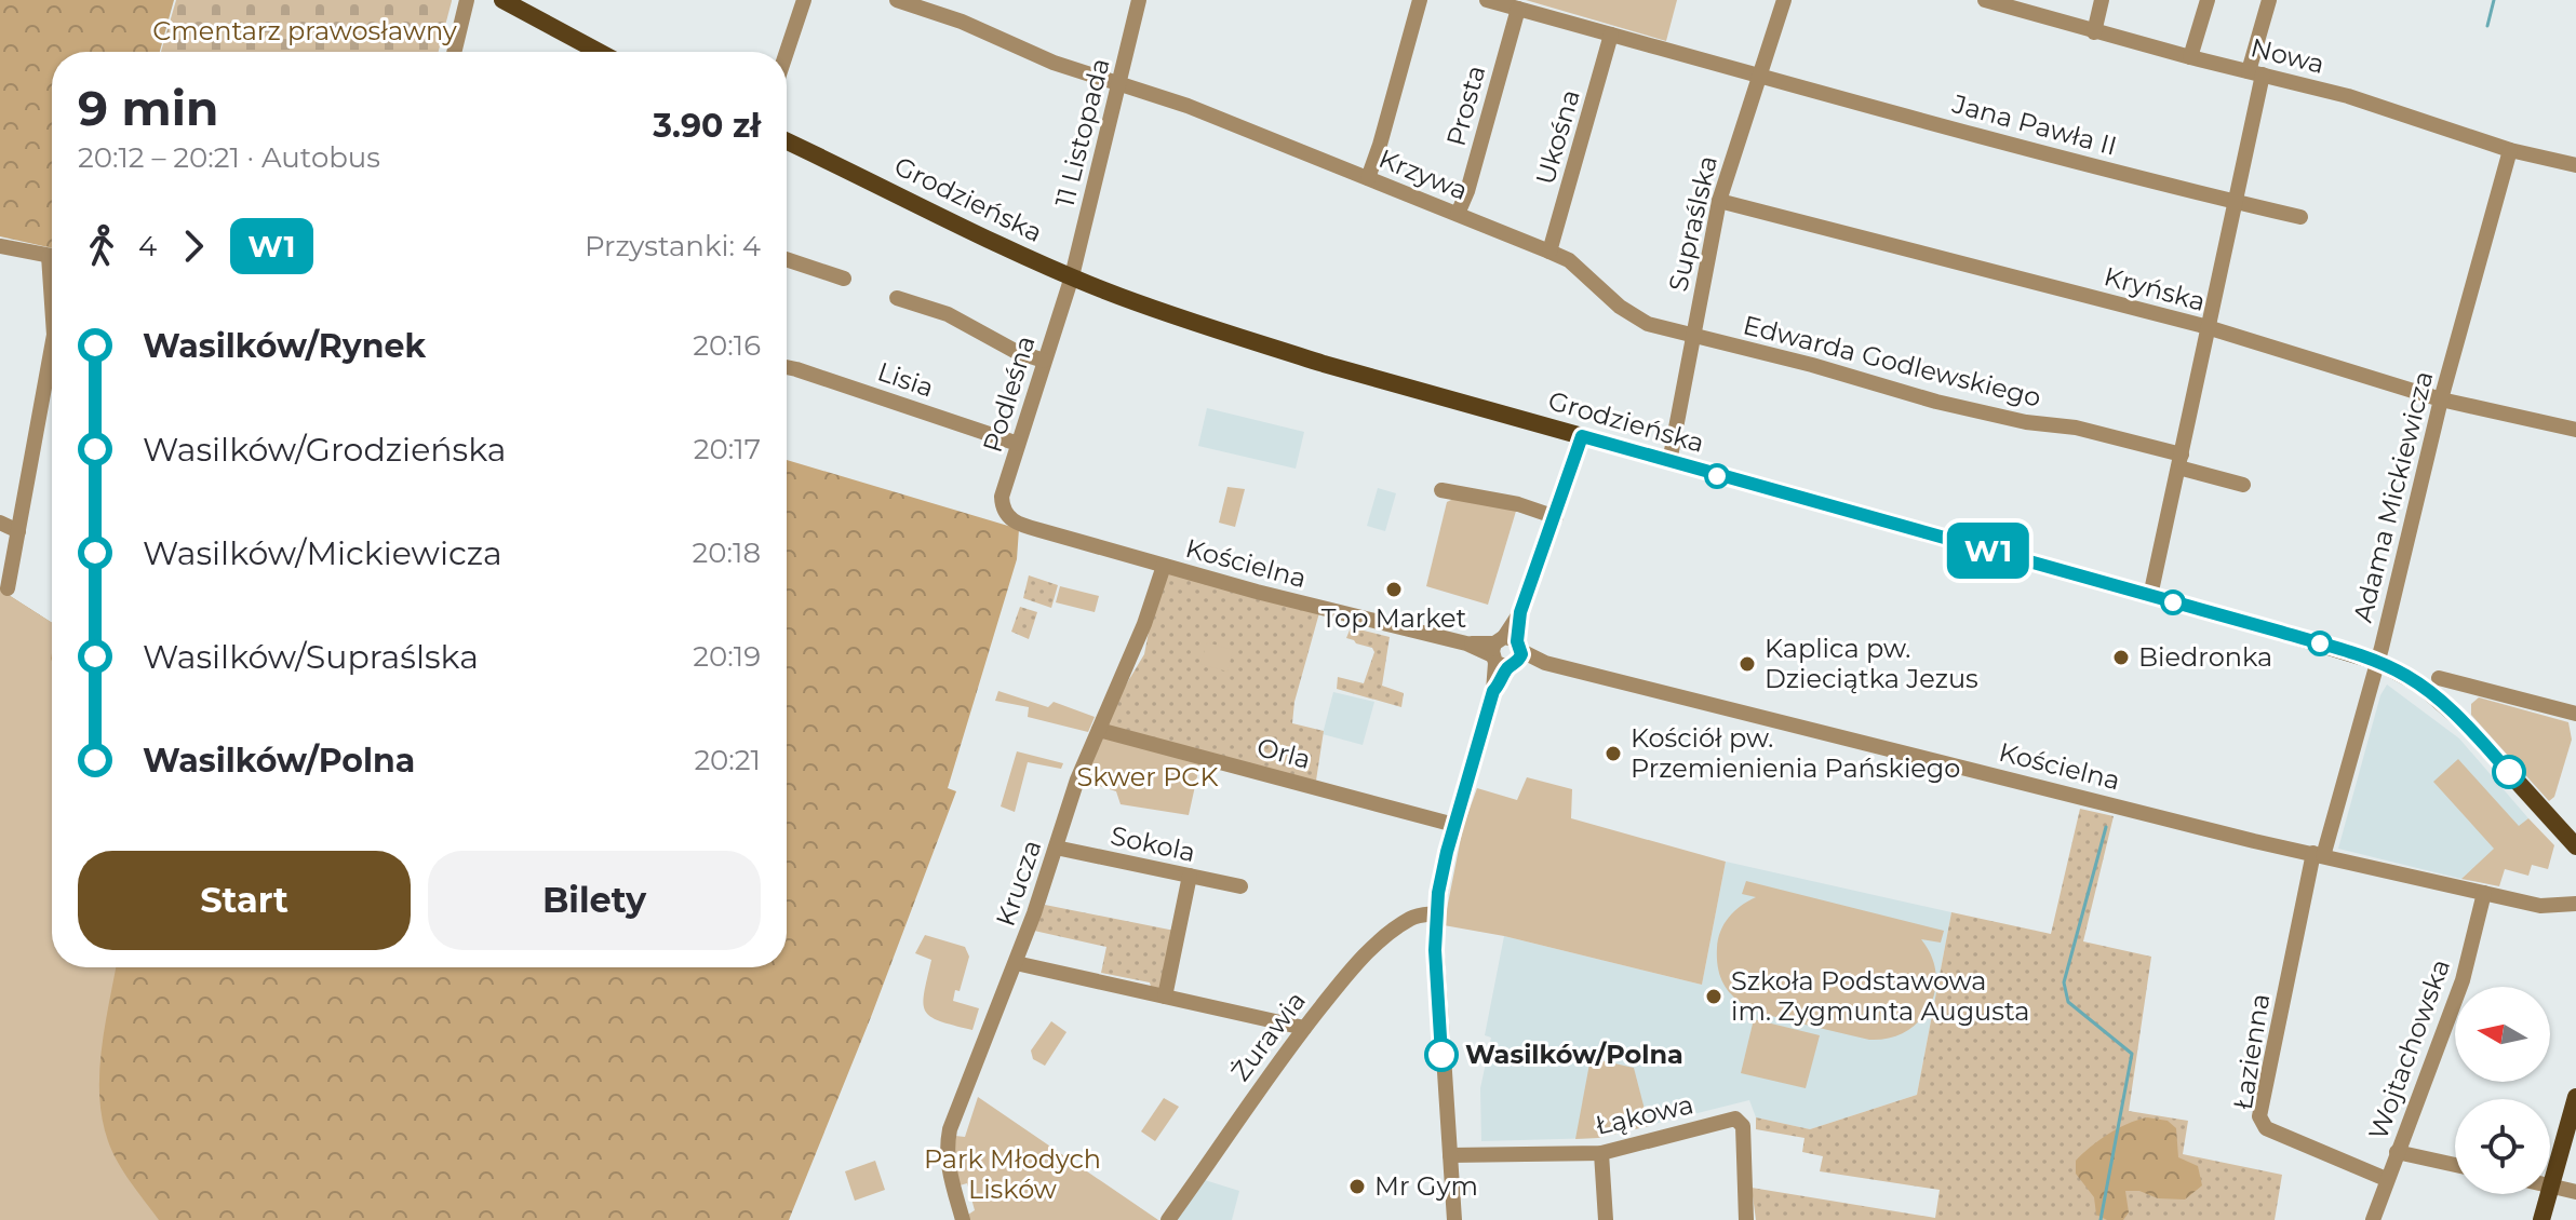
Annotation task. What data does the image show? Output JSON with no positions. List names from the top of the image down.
{
  "streets": {
    "main road": ["Grodzieńska"],
    "street": [
      "Nowa",
      "Prosta",
      "Jana Pawła II",
      "11 Listopada",
      "Ukośna",
      "Krzywa",
      "Supraślska",
      "Kryńska",
      "Edwarda Godlewskiego",
      "Lisia",
      "Podleśna",
      "Adama Mickiewicza",
      "Kościelna",
      "Orla",
      "Sokola",
      "Krucza",
      "Żurawia",
      "Wojtachowska",
      "Łazienna",
      "Łąkowa"
    ]
  },
  "crossings": [
    ["Nowa", "Adama Mickiewicza"],
    ["Prosta", "Jana Pawła II"],
    ["Prosta", "Krzywa"],
    ["Jana Pawła II", "Ukośna"],
    ["Jana Pawła II", "Supraślska"],
    ["11 Listopada", "Krzywa"],
    ["11 Listopada", "Grodzieńska"],
    ["11 Listopada", "Podleśna"],
    ["Ukośna", "Krzywa"],
    ["Krzywa", "Supraślska"],
    ["Krzywa", "Edwarda Godlewskiego"],
    ["Grodzieńska", "Supraślska"],
    ["Grodzieńska", "Podleśna"],
    ["Grodzieńska", "Adama Mickiewicza"],
    ["Supraślska", "Kryńska"],
    ["Supraślska", "Edwarda Godlewskiego"],
    ["Kryńska", "Adama Mickiewicza"],
    ["Lisia", "Podleśna"],
    ["Podleśna", "Kościelna"],
    ["Adama Mickiewicza", "Kościelna"],
    ["Adama Mickiewicza", "Łazienna"],
    ["Kościelna", "Krucza"],
    ["Kościelna", "Wojtachowska"],
    ["Kościelna", "Łazienna"],
    ["Orla", "Krucza"],
    ["Sokola", "Krucza"],
    ["Wojtachowska", "Łazienna"]
  ],
  "parks": ["Cmentarz prawosławny", "Skwer PCK", "Park Młodych Lisków"],
  "places": [
    "Top Market",
    "Biedronka",
    "Kaplica pw. Dzieciątka Jezus",
    "Kościół pw. Przemienienia Pańskiego",
    "Szkoła Podstawowa im. Zygmunta Augusta",
    "Wasilków/Polna",
    "Mr Gym"
  ],
  "lines": ["bus line W1"],
  "north": "left",
  "page": {
    "on_map": "W1",
    "heading": ["9 min", "20:12 – 20:21 · Autobus", "3.90 zł"],
    "legs": ["4", "W1", "Przystanki: 4"],
    "list": [
      {
        "name": "Wasilków/Rynek",
        "value": "20:16"
      },
      {
        "name": "Wasilków/Grodzieńska",
        "value": "20:17"
      },
      {
        "name": "Wasilków/Mickiewicza",
        "value": "20:18"
      },
      {
        "name": "Wasilków/Supraślska",
        "value": "20:19"
      },
      {
        "name": "Wasilków/Polna",
        "value": "20:21"
      }
    ],
    "buttons": ["Start", "Bilety"]
  }
}
